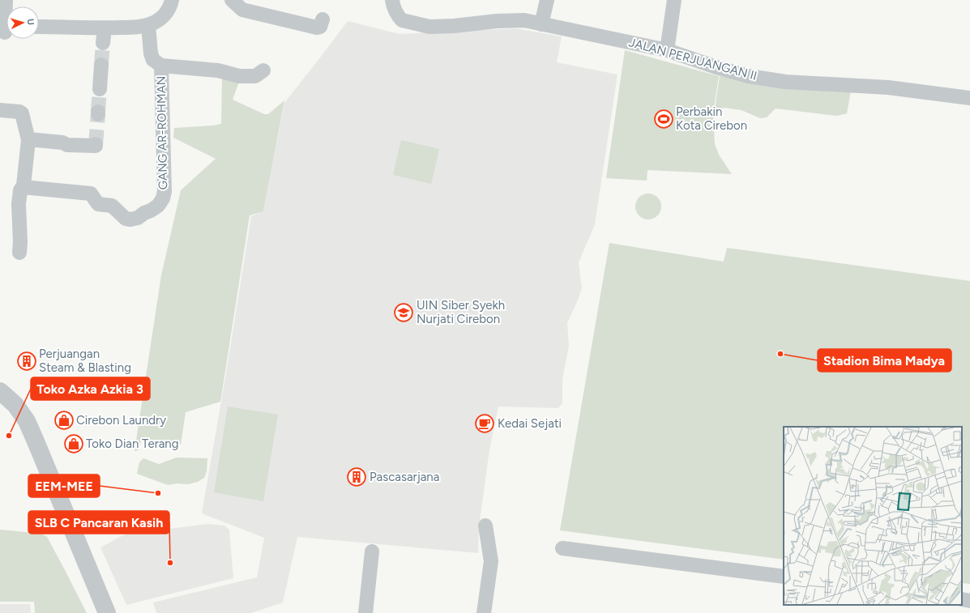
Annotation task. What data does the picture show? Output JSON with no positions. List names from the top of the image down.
{
  "streets": {
    "street": ["JALAN PERJUANGAN II", "GANG AR-ROHMAN"]
  },
  "places": {
    "sports": ["Perbakin Kota Cirebon"],
    "school or university": ["UIN Siber Syekh Nurjati Cirebon"],
    "other": [
      "Stadion Bima Madya",
      "Toko Azka Azkia 3",
      "EEM-MEE",
      "SLB C Pancaran Kasih"
    ],
    "building": ["Perjuangan Steam & Blasting", "Pascasarjana"],
    "shop": ["Cirebon Laundry", "Toko Dian Terang"],
    "cafe": ["Kedai Sejati"]
  },
  "north": "right"
}
